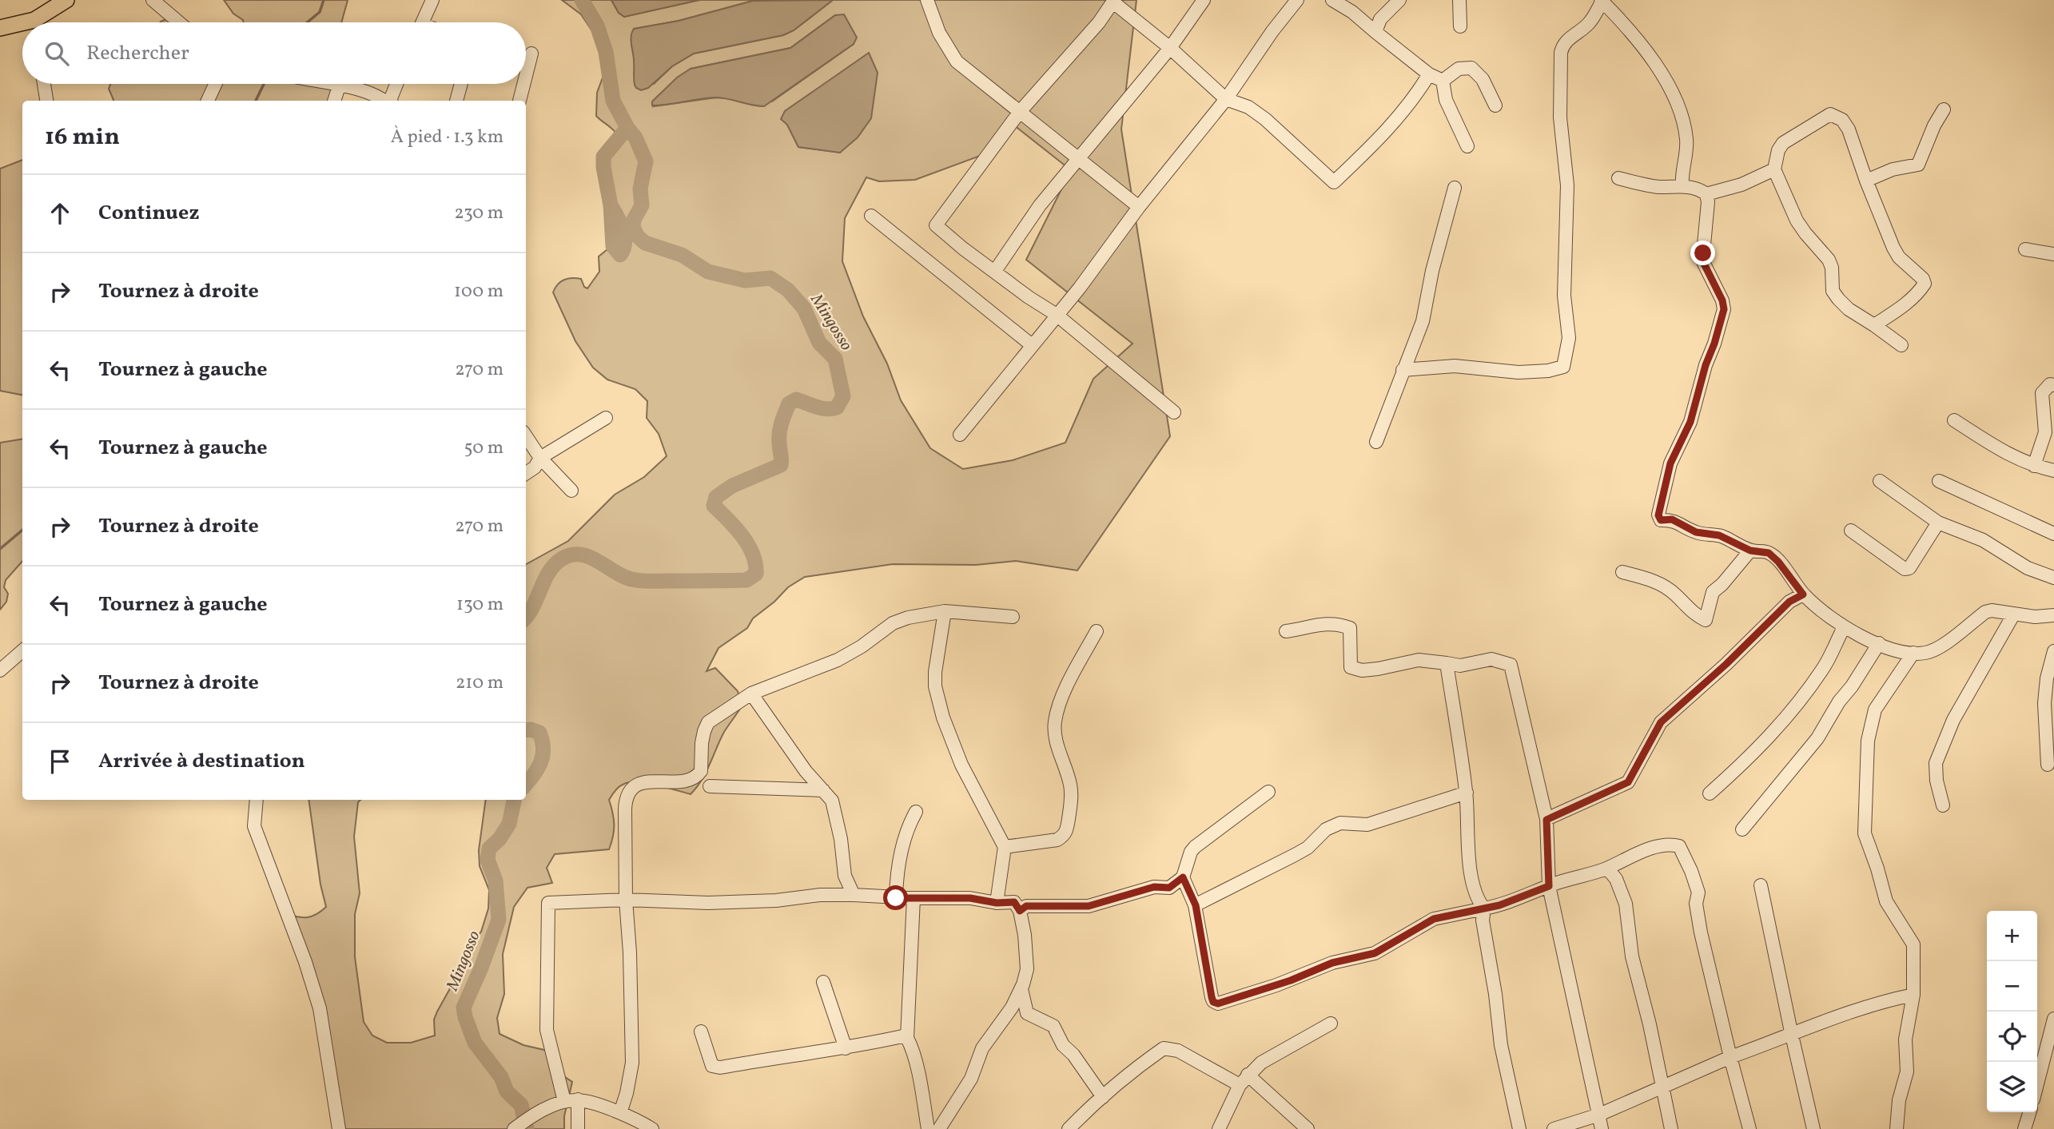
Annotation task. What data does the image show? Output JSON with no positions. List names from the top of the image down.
{
  "water": ["Mingosso"],
  "page": {
    "search": "Rechercher",
    "heading": ["16 min", "À pied · 1.3 km"],
    "list": [
      ["Continuez", "230 m"],
      ["Tournez à droite", "100 m"],
      ["Tournez à gauche", "270 m"],
      ["Tournez à gauche", "50 m"],
      ["Tournez à droite", "270 m"],
      ["Tournez à gauche", "130 m"],
      ["Tournez à droite", "210 m"],
      "Arrivée à destination"
    ],
    "map_buttons": ["+", "−"]
  }
}
